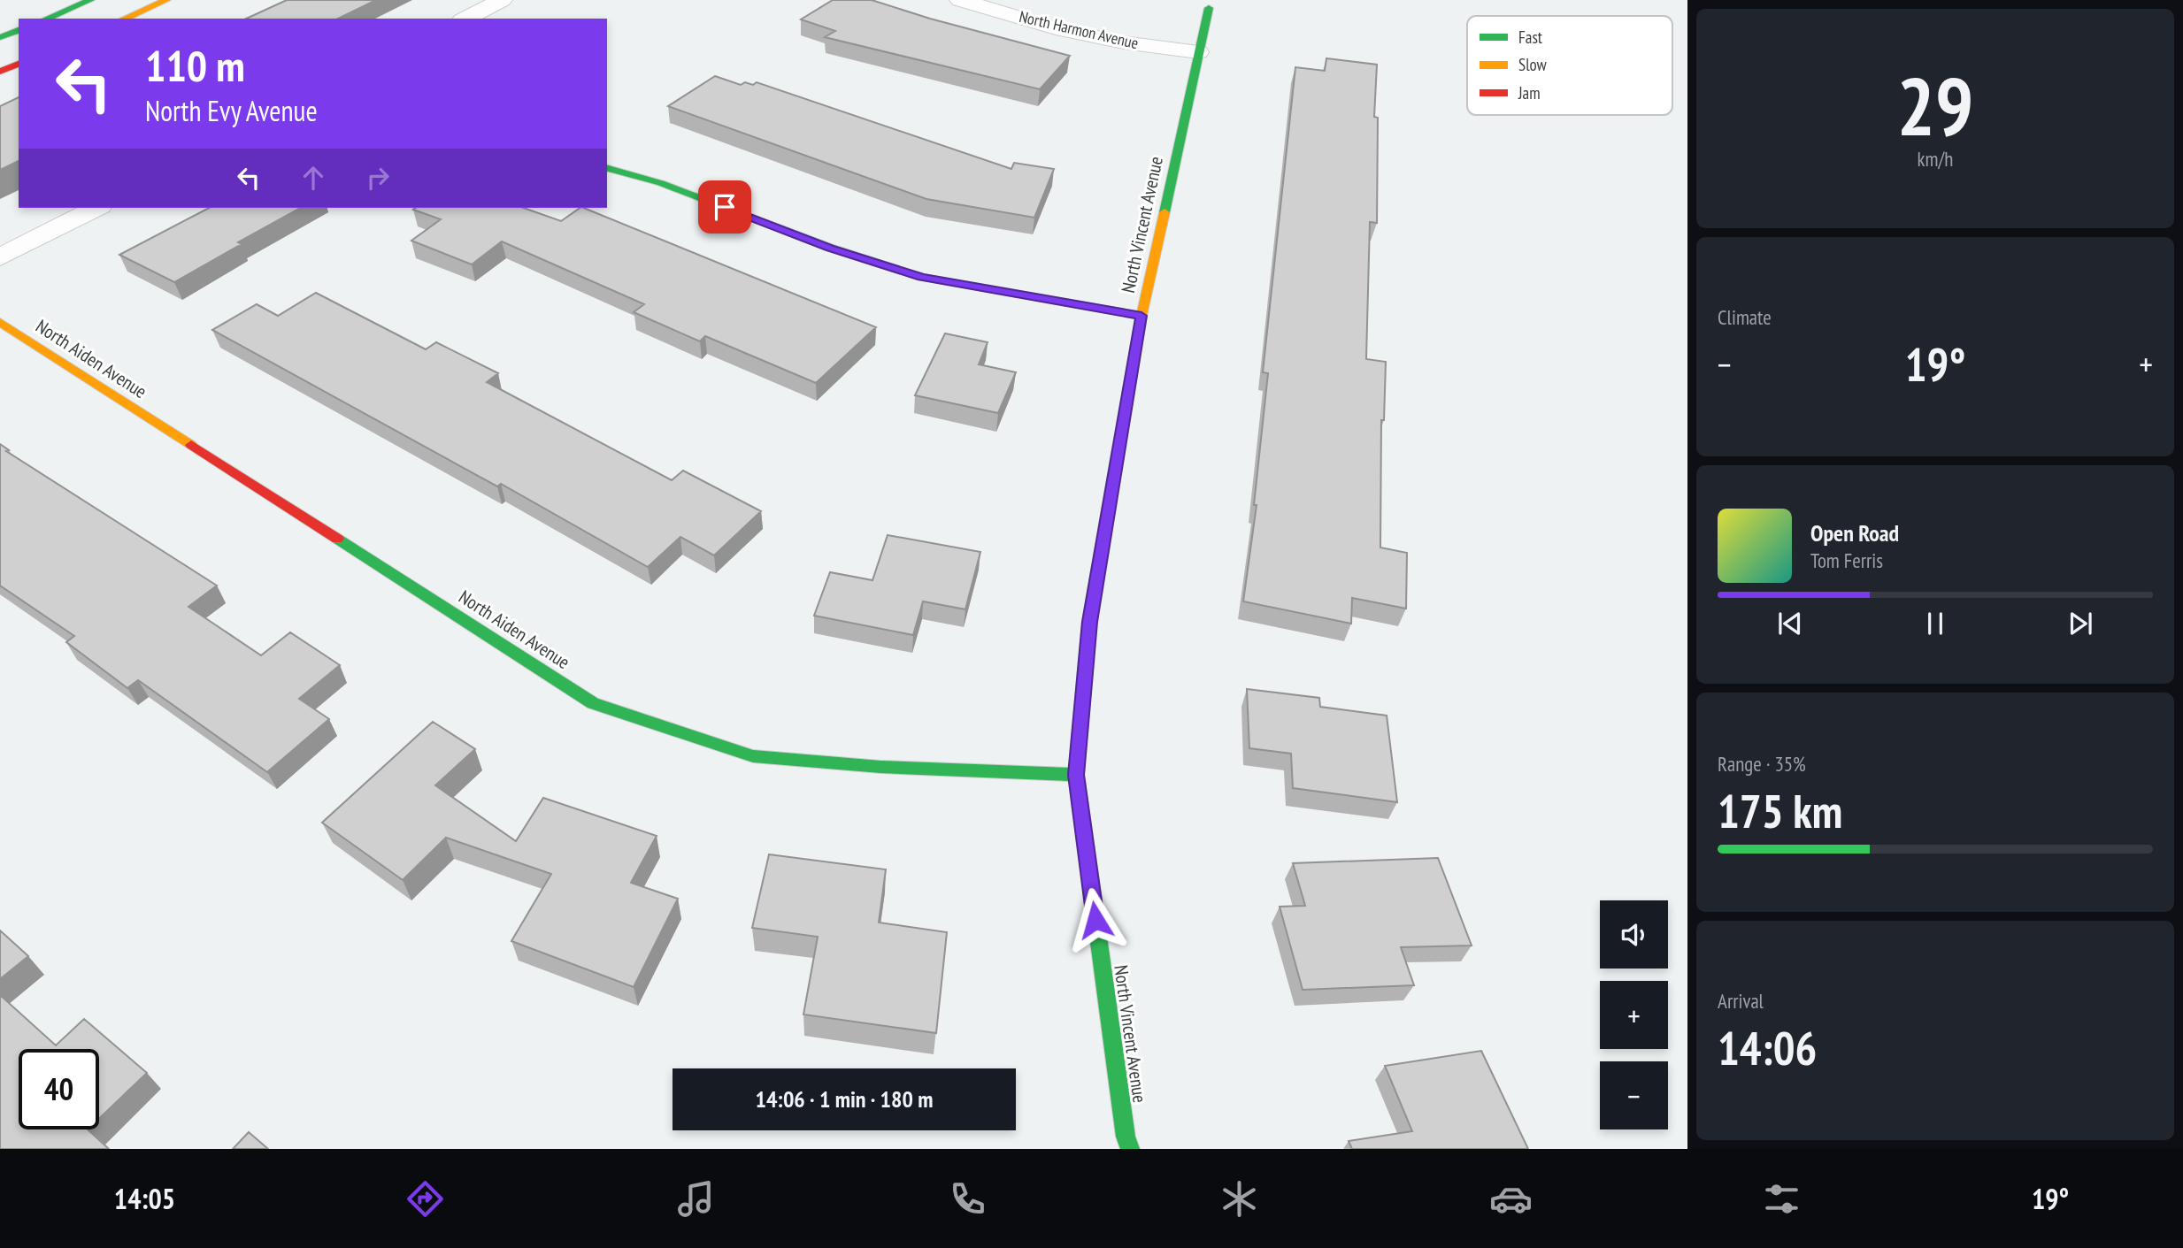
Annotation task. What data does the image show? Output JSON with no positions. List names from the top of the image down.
{
  "streets": {
    "street": ["North Harmon Avenue", "North Vincent Avenue", "North Aiden Avenue"]
  },
  "crossings": [
    ["North Harmon Avenue", "North Vincent Avenue"],
    ["North Vincent Avenue", "North Aiden Avenue"]
  ],
  "legend": ["Fast", "Slow", "Jam"],
  "page": {
    "tile": [
      ["29", "km/h"],
      "Climate",
      ["Range · 35%", "175 km"],
      ["Arrival", "14:06"]
    ],
    "turn": ["110 m", "North Evy Avenue"],
    "heat": ["−", "19°", "+"],
    "song": ["Open Road", "Tom Ferris"],
    "map_buttons": ["+", "−"],
    "limit": "40",
    "trip": "14:06 · 1 min · 180 m",
    "tabs": ["14:05", "19°"]
  }
}
